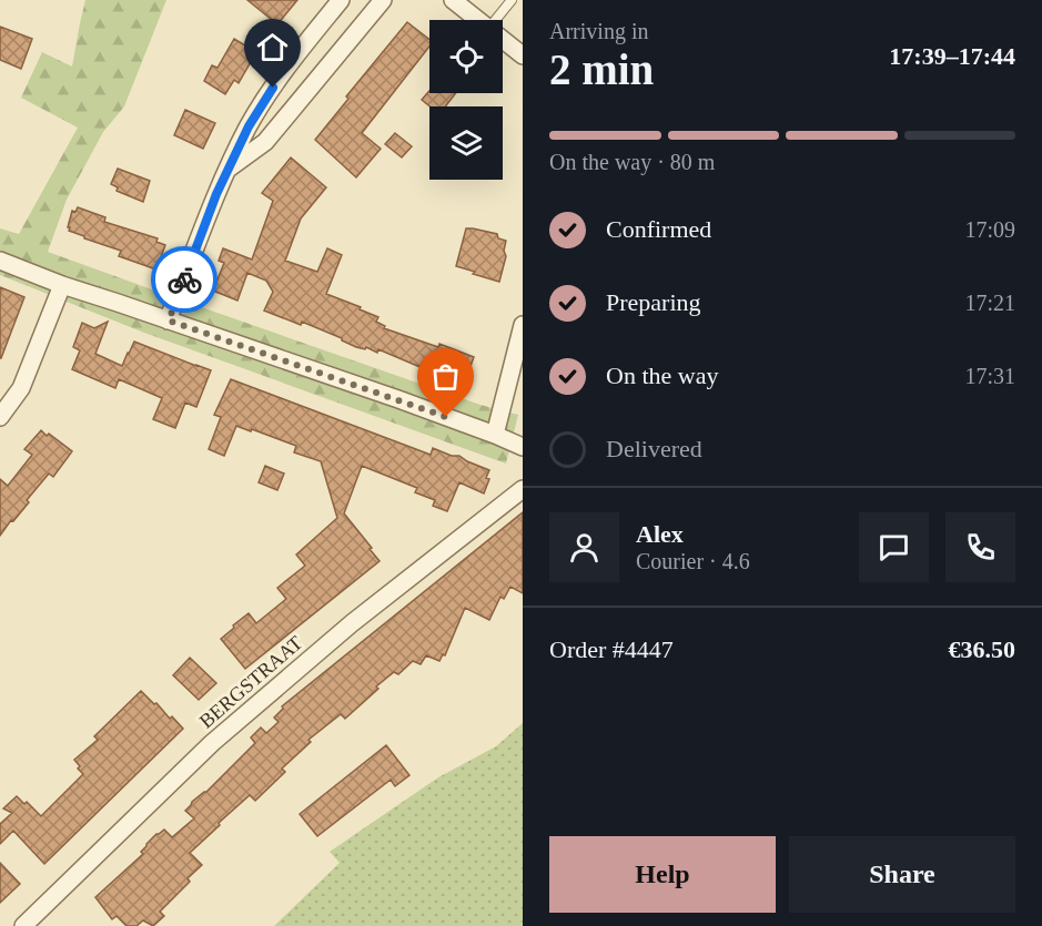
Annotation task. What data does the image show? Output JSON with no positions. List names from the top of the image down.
{
  "streets": {
    "street": ["BERGSTRAAT"]
  },
  "page": {
    "heading": ["2 min", "Arriving in", "17:39–17:44"],
    "panel": [
      "Alex",
      "Courier · 4.6",
      "Order #4447",
      "€36.50"
    ],
    "bar": "On the way · 80 m",
    "list": [
      ["Confirmed", "17:09"],
      ["Preparing", "17:21"],
      ["On the way", "17:31"],
      "Delivered"
    ],
    "buttons": ["Help", "Share"]
  }
}
